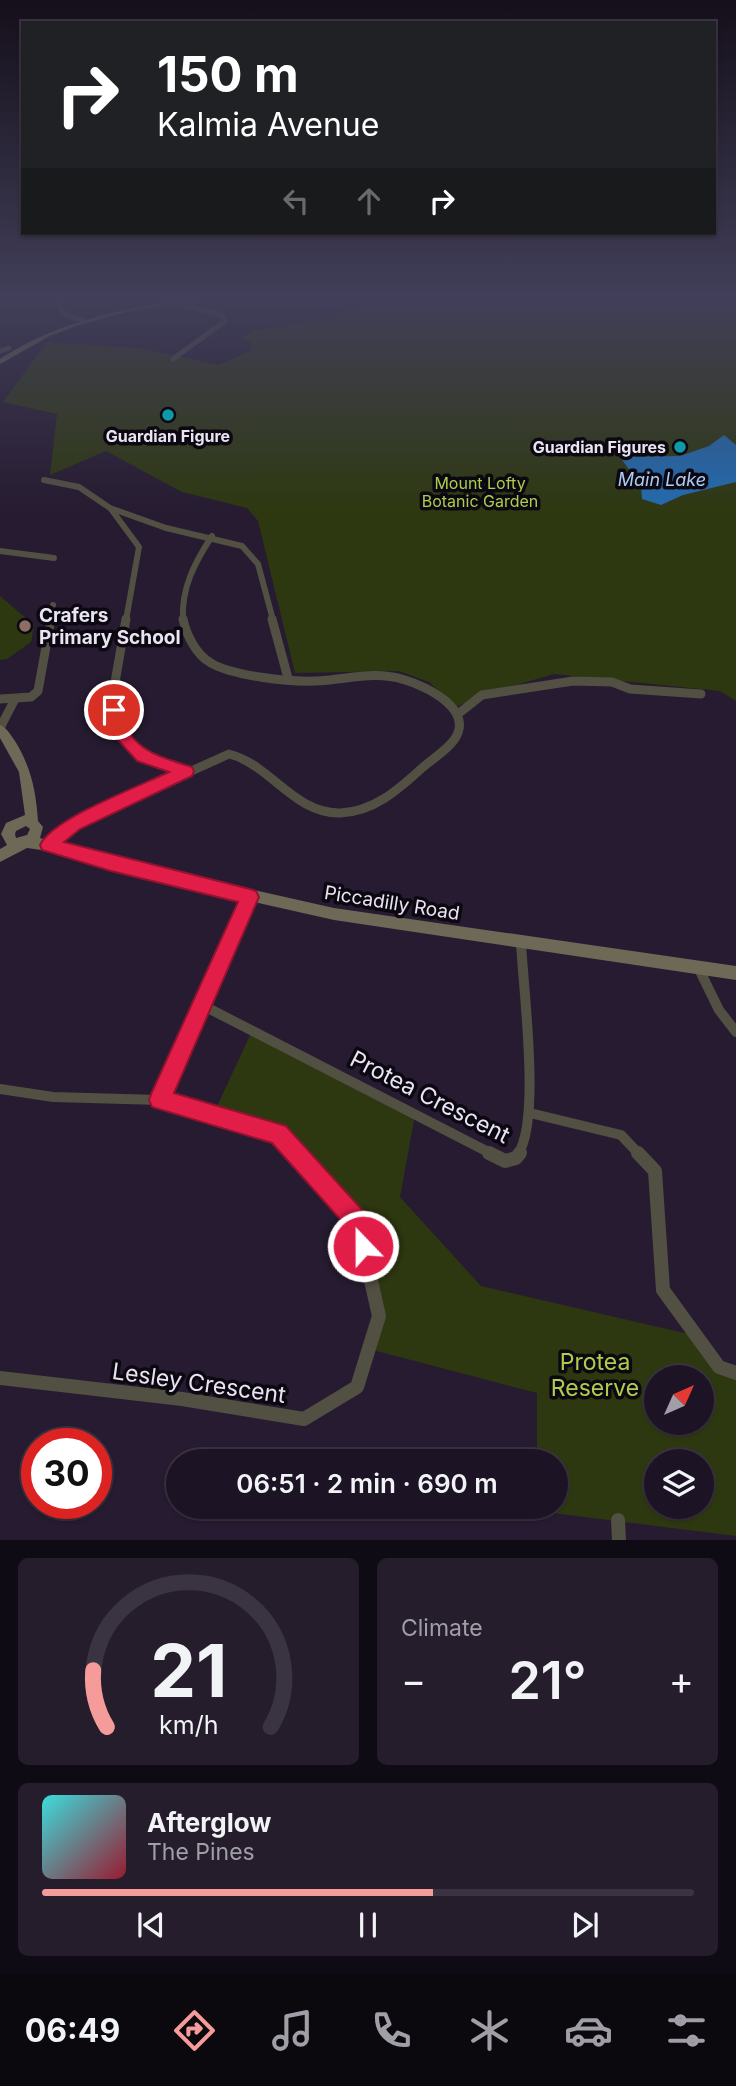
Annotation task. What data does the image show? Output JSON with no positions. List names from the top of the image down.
{
  "streets": {
    "main road": ["Piccadilly Road"],
    "street": ["Protea Crescent", "Lesley Crescent"]
  },
  "crossings": [
    ["Piccadilly Road", "Protea Crescent"]
  ],
  "water": ["Main Lake"],
  "parks": ["Mount Lofty Botanic Garden", "Protea Reserve"],
  "places": ["Guardian Figure", "Guardian Figures", "Crafers Primary School"],
  "north": "top right",
  "page": {
    "turn": ["150 m", "Kalmia Avenue"],
    "limit": "30",
    "trip": "06:51 · 2 min · 690 m",
    "tile": "Climate",
    "heat": ["−", "21°", "+"],
    "song": ["Afterglow", "The Pines"],
    "tabs": "06:49",
    "gauge": ["21", "km/h"]
  }
}
